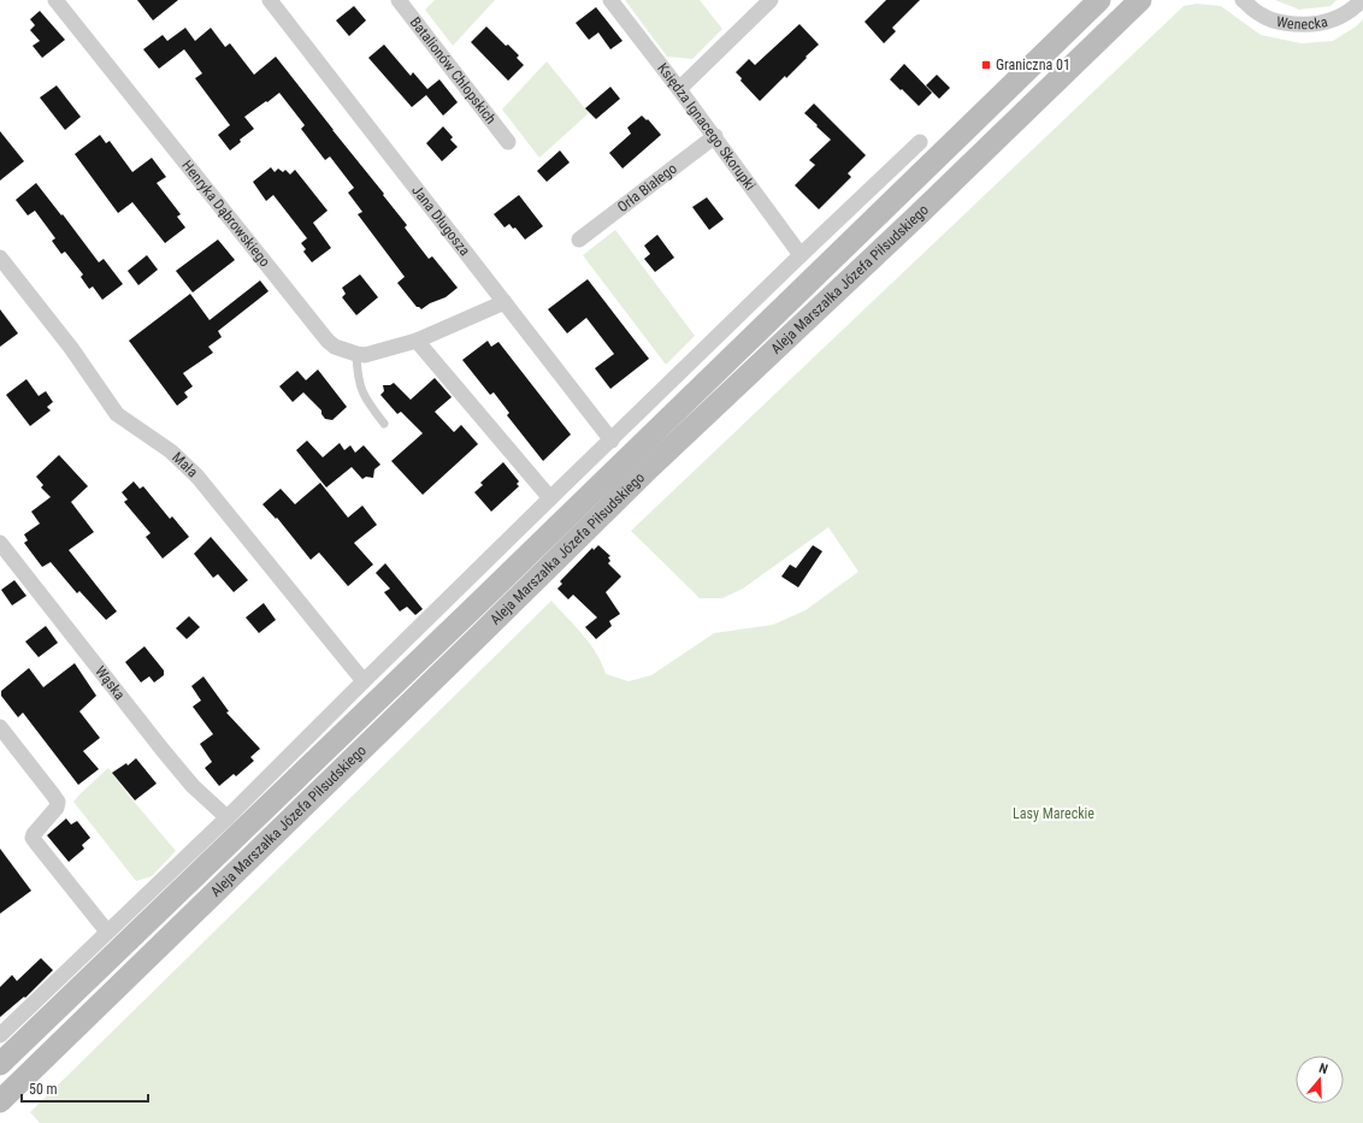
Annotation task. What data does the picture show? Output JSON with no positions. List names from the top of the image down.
{
  "streets": {
    "main road": ["Aleja Marszałka Józefa Piłsudskiego"],
    "street": [
      "Wenecka",
      "Batalionów Chłopskich",
      "Księdza Ignacego Skorupki",
      "Orła Białego",
      "Henryka Dąbrowskiego",
      "Jana Długosza",
      "Mała",
      "Wąska"
    ]
  },
  "crossings": [
    ["Księdza Ignacego Skorupki", "Orła Białego"]
  ],
  "parks": ["Lasy Mareckie"],
  "places": {
    "transit": ["Graniczna 01"]
  },
  "scale_bar": "50 m",
  "north": "top"
}
